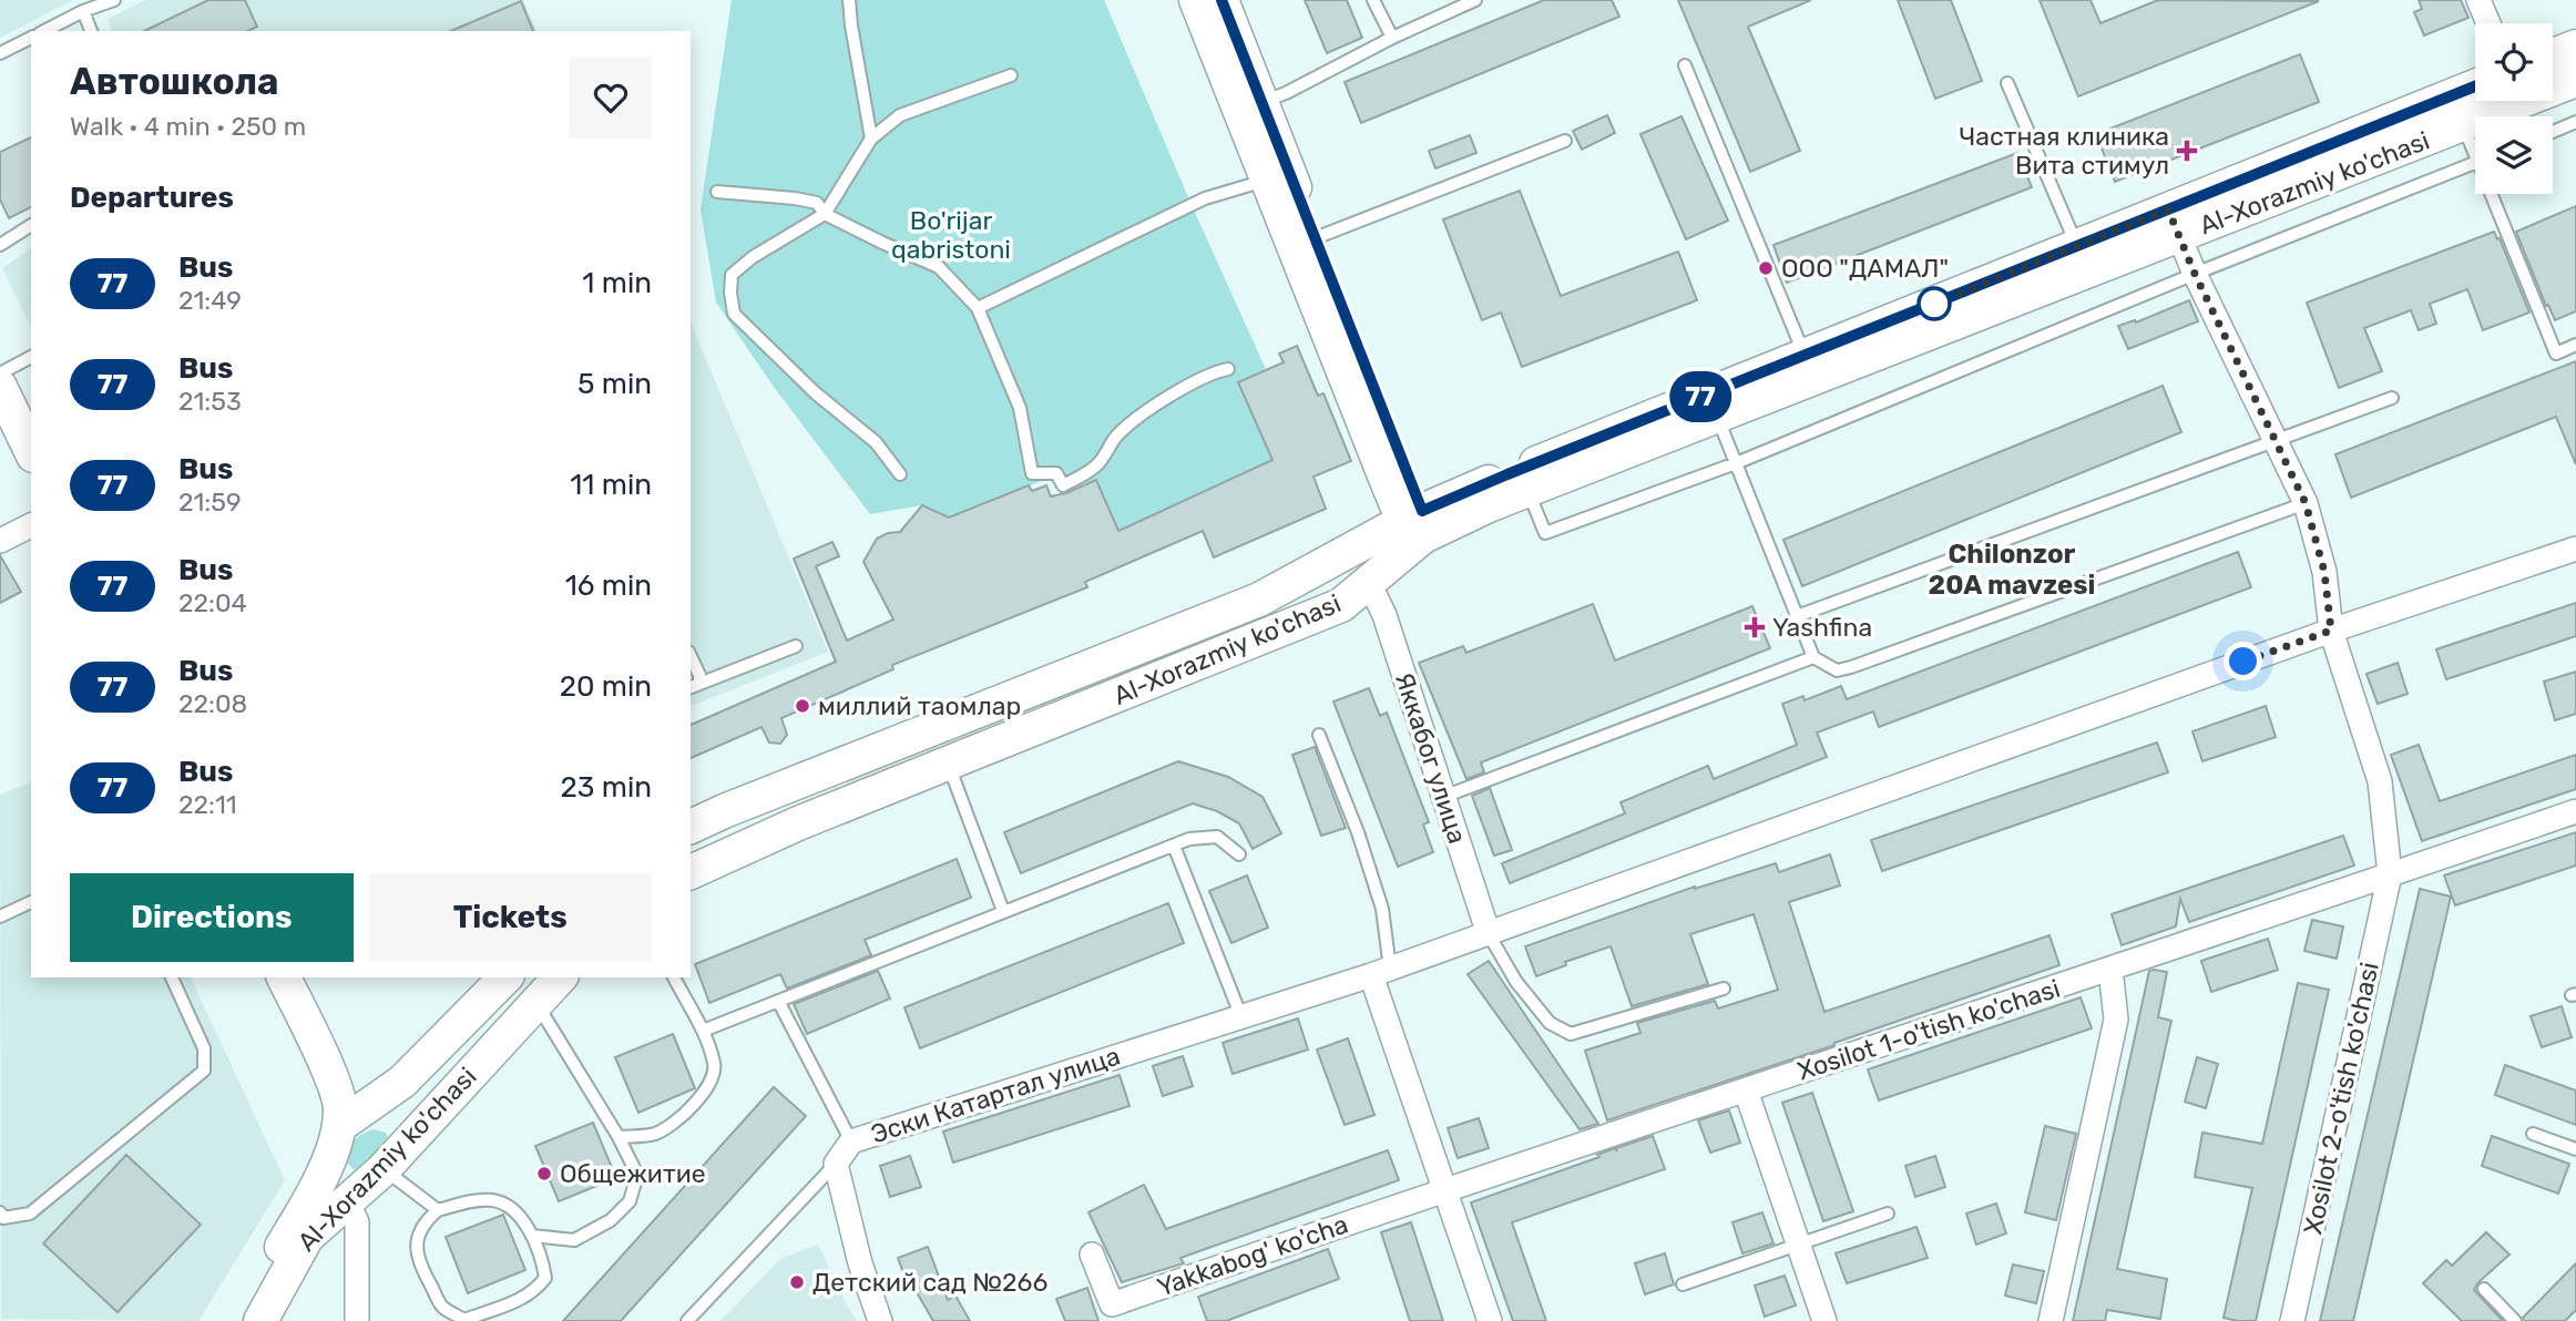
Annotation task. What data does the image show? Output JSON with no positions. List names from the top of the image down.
{
  "streets": {
    "main road": ["Al-Xorazmiy ko'chasi"],
    "street": [
      "Яккабог улица",
      "Xosilot 1-o'tish ko'chasi",
      "Эски Катартал улица",
      "Xosilot 2-o'tish ko'chasi",
      "Yakkabog' ko'cha"
    ]
  },
  "crossings": [
    ["Al-Xorazmiy ko'chasi", "Яккабог улица"],
    ["Al-Xorazmiy ko'chasi", "Xosilot 2-o'tish ko'chasi"],
    ["Яккабог улица", "Эски Катартал улица"],
    ["Xosilot 1-o'tish ko'chasi", "Xosilot 2-o'tish ko'chasi"],
    ["Xosilot 1-o'tish ko'chasi", "Yakkabog' ko'cha"],
    ["Эски Катартал улица", "Xosilot 2-o'tish ko'chasi"]
  ],
  "districts": ["Chilonzor 20A mavzesi"],
  "parks": ["Bo'rijar qabristoni"],
  "places": {
    "health": ["Частная клиника Вита стимул", "Yashfina"],
    "other": [
      "ООО \"ДАМАЛ\"",
      "миллий таомлар",
      "Общежитие",
      "Детский сад №266"
    ]
  },
  "lines": ["bus line 77"],
  "page": {
    "on_map": "77",
    "heading": [
      ["Автошкола", "Walk · 4 min · 250 m"],
      "Departures"
    ],
    "list": [
      {
        "mark": "77",
        "name": "Bus",
        "note": "21:49",
        "value": "1 min"
      },
      {
        "mark": "77",
        "name": "Bus",
        "note": "21:53",
        "value": "5 min"
      },
      {
        "mark": "77",
        "name": "Bus",
        "note": "21:59",
        "value": "11 min"
      },
      {
        "mark": "77",
        "name": "Bus",
        "note": "22:04",
        "value": "16 min"
      },
      {
        "mark": "77",
        "name": "Bus",
        "note": "22:08",
        "value": "20 min"
      },
      {
        "mark": "77",
        "name": "Bus",
        "note": "22:11",
        "value": "23 min"
      }
    ],
    "buttons": ["Directions", "Tickets"]
  }
}
